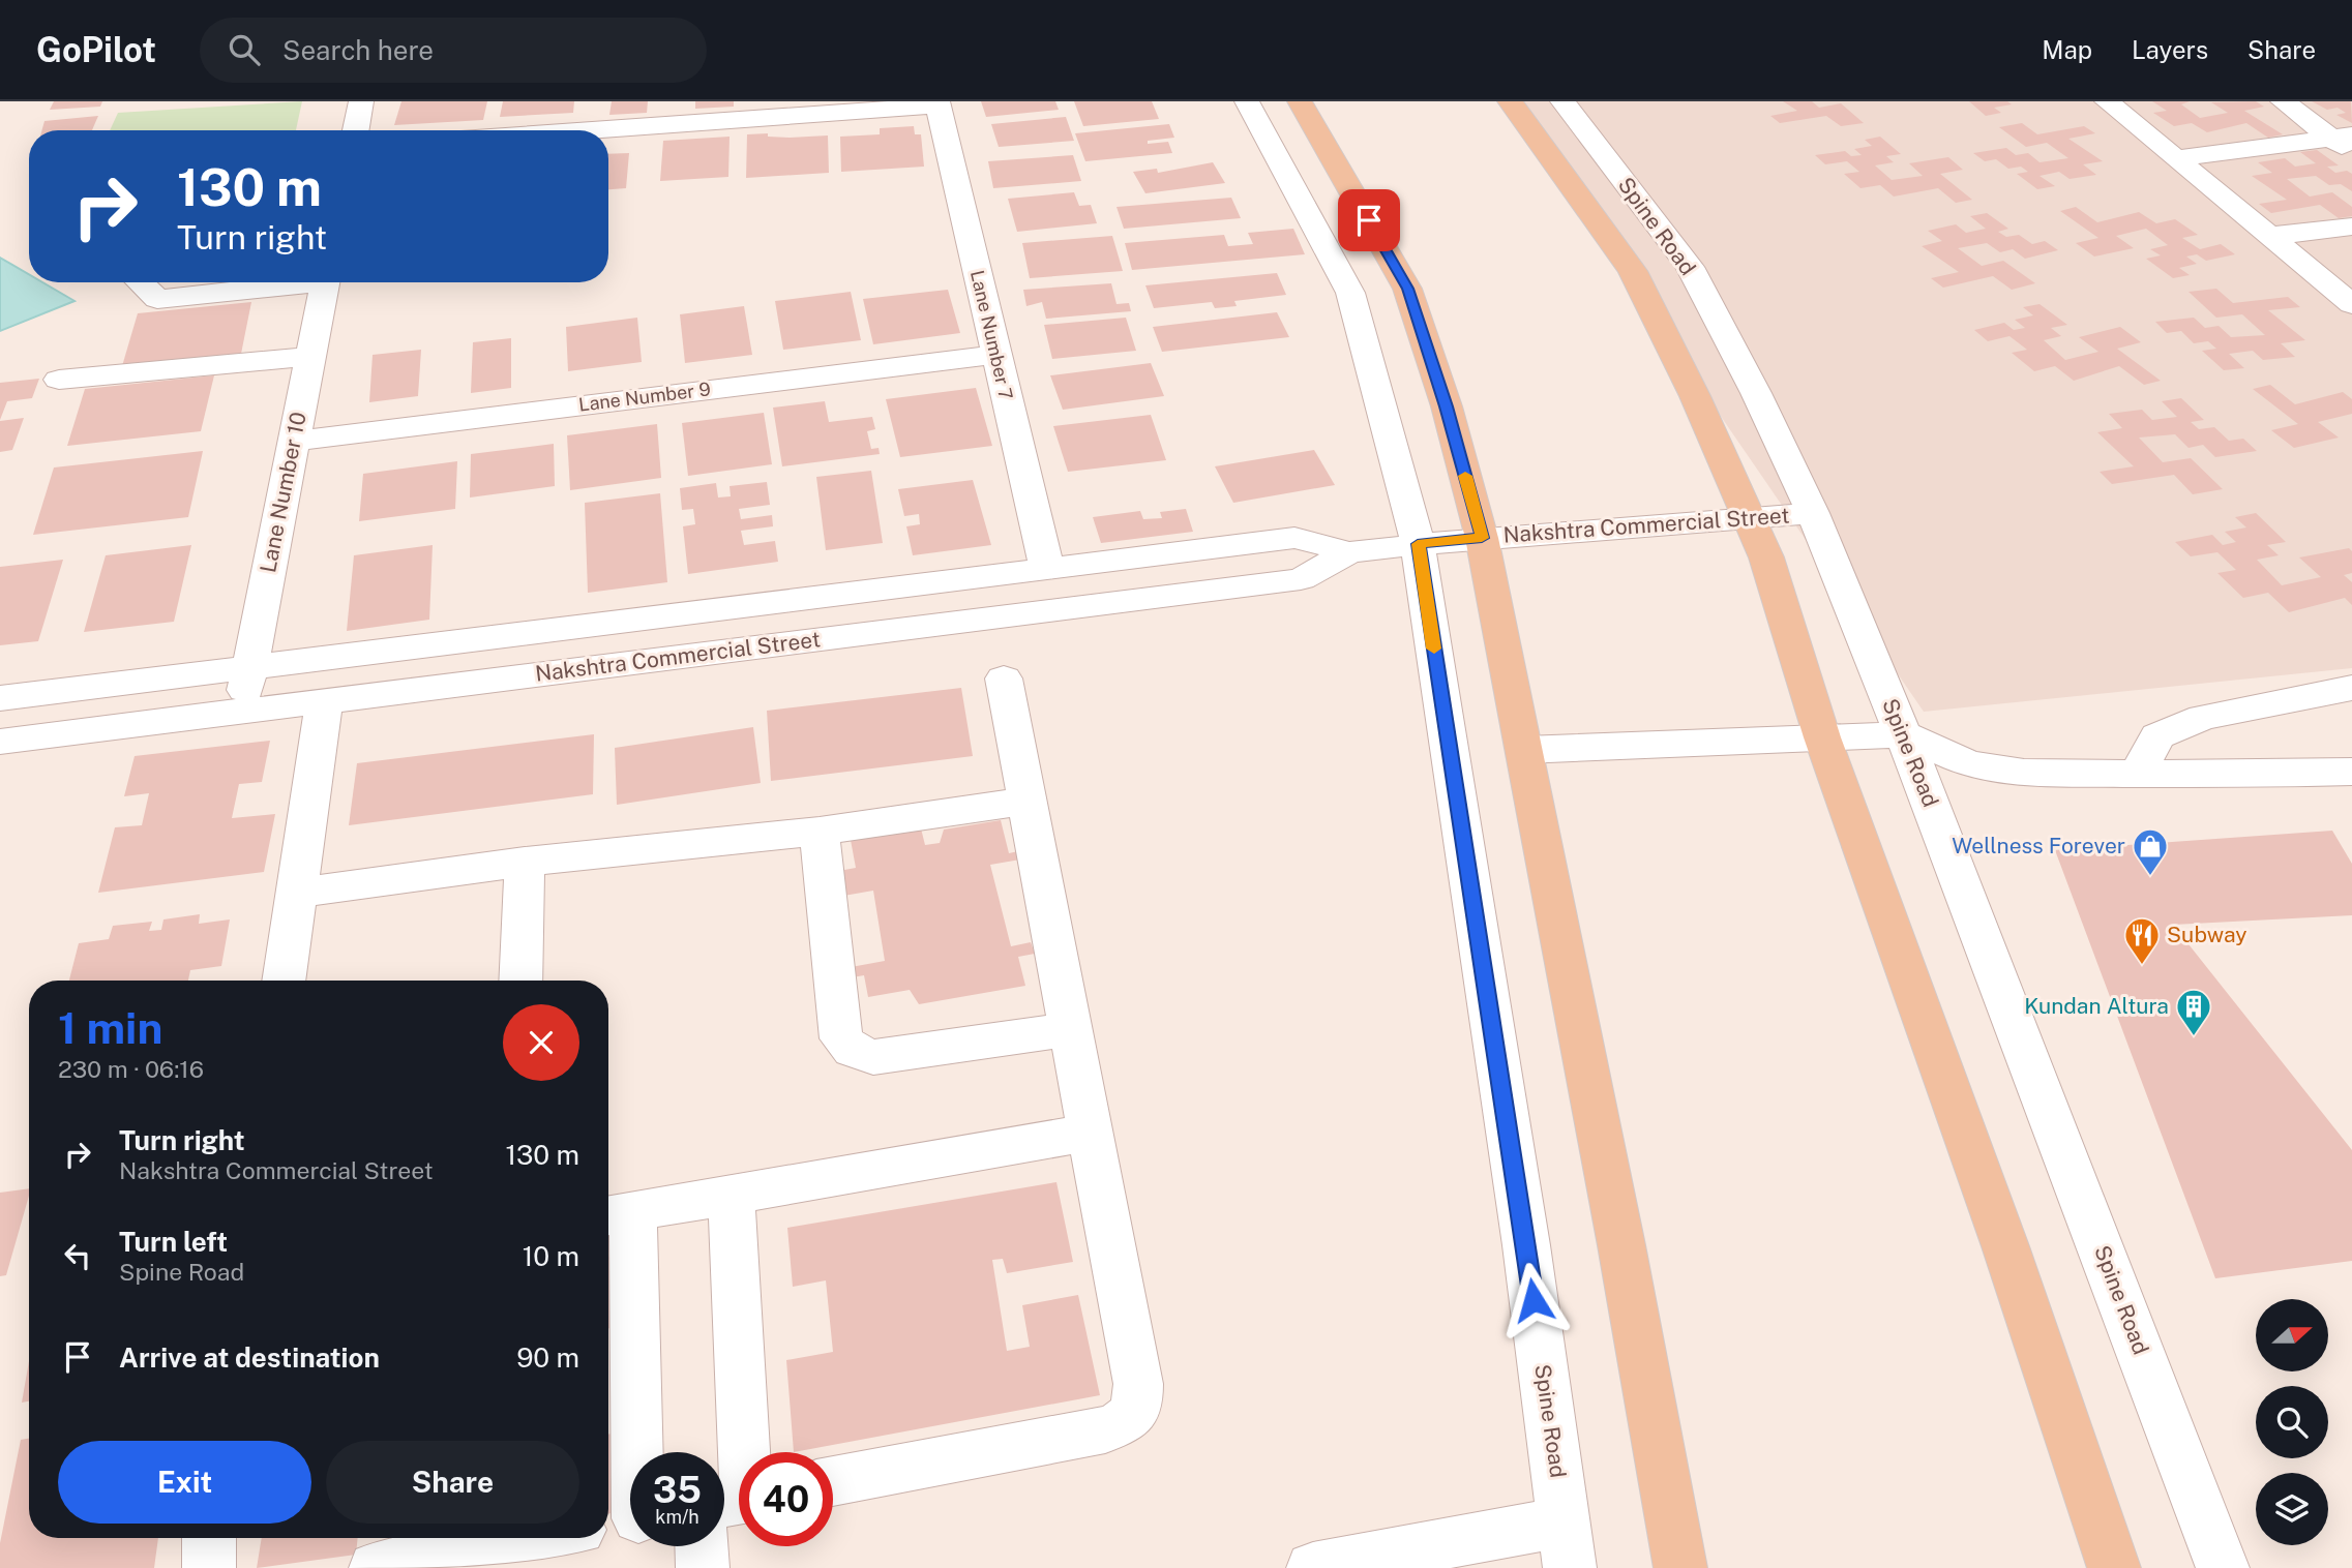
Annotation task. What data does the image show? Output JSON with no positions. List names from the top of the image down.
{
  "streets": {
    "main road": ["Spine Road"],
    "street": [
      "Lane Number 7",
      "Lane Number 9",
      "Lane Number 10",
      "Nakshtra Commercial Street"
    ]
  },
  "crossings": [
    ["Spine Road", "Nakshtra Commercial Street"],
    ["Lane Number 7", "Lane Number 9"],
    ["Lane Number 7", "Nakshtra Commercial Street"],
    ["Lane Number 9", "Lane Number 10"],
    ["Lane Number 10", "Nakshtra Commercial Street"]
  ],
  "places": {
    "shop": ["Wellness Forever"],
    "restaurant": ["Subway"],
    "building": ["Kundan Altura"]
  },
  "north": "right",
  "page": {
    "header": "GoPilot",
    "search": "Search here",
    "nav": ["Map", "Layers", "Share"],
    "turn": ["130 m", "Turn right"],
    "heading": ["1 min", "230 m · 06:16"],
    "list": [
      {
        "name": "Turn right",
        "note": "Nakshtra Commercial Street",
        "value": "130 m"
      },
      {
        "name": "Turn left",
        "note": "Spine Road",
        "value": "10 m"
      },
      {
        "name": "Arrive at destination",
        "value": "90 m"
      }
    ],
    "buttons": ["Exit", "Share"],
    "speed": "35 km/h",
    "limit": "40"
  }
}
